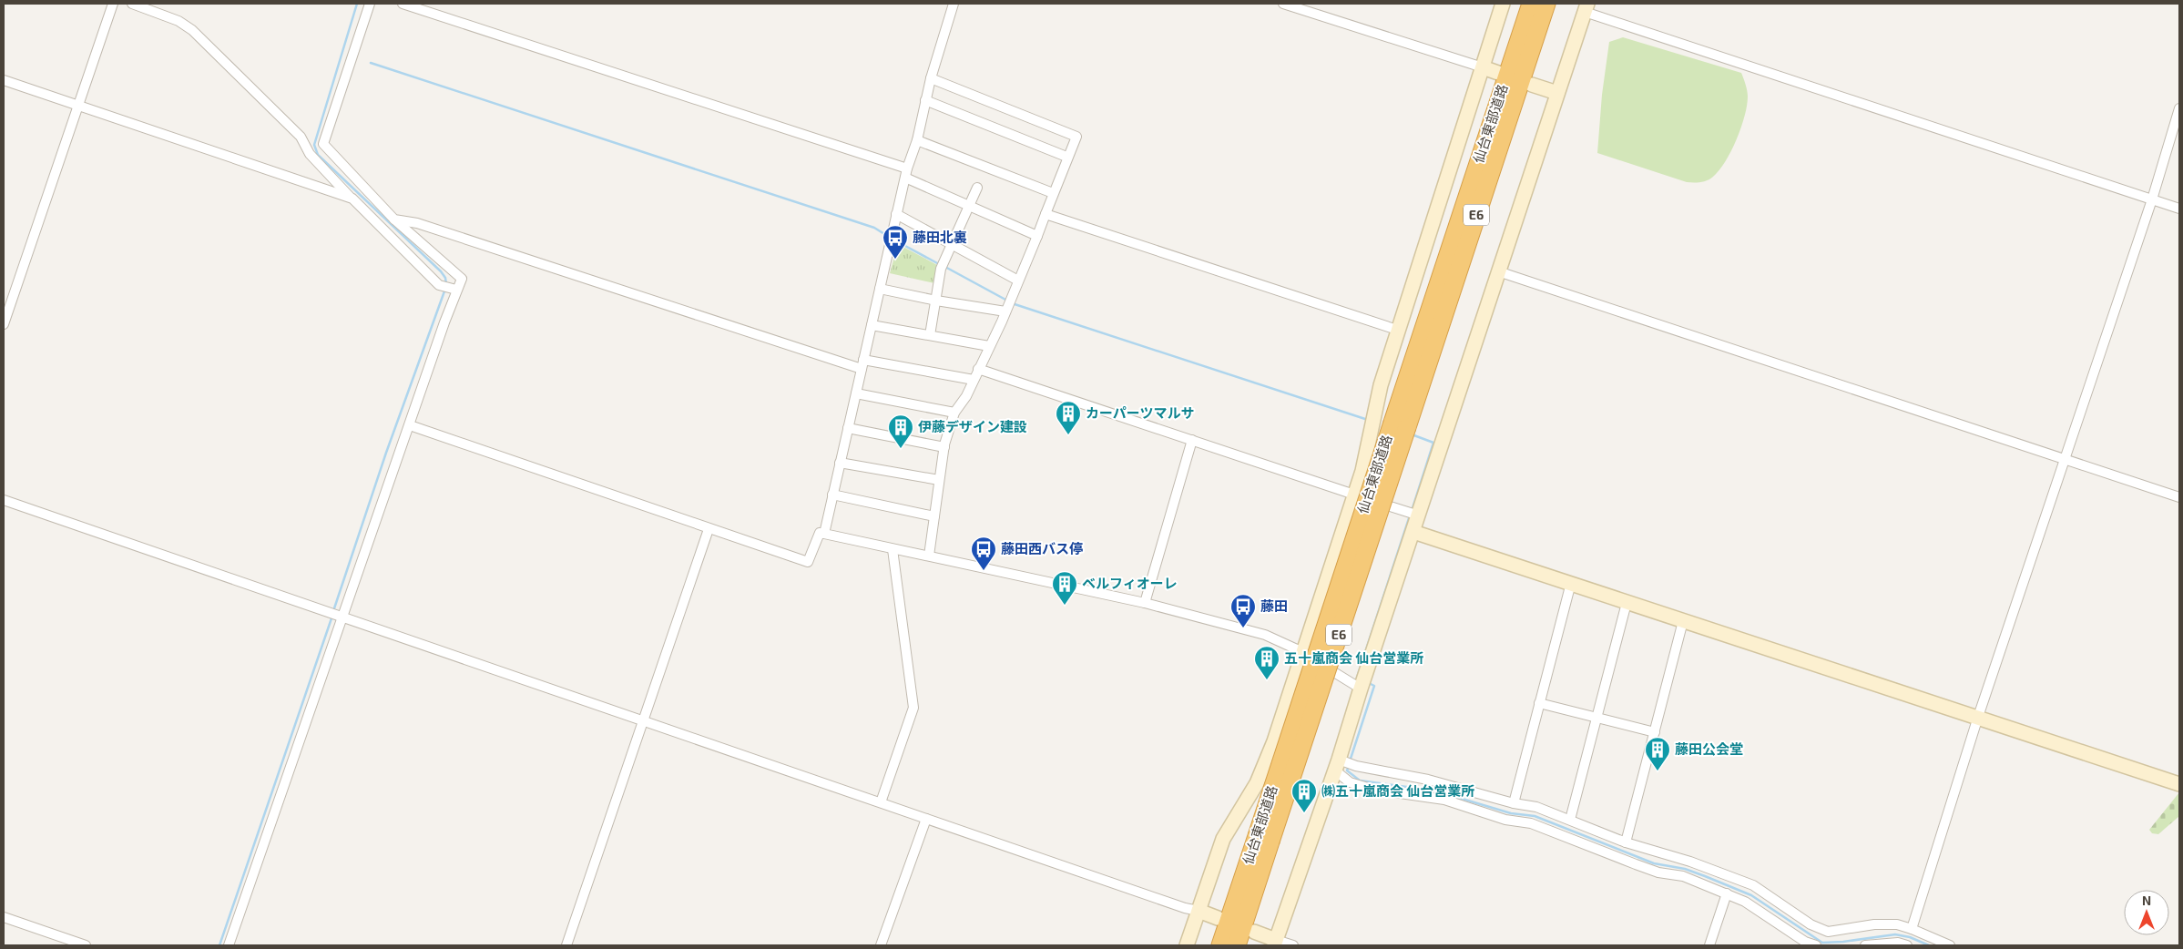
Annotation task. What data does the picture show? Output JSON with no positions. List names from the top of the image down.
{
  "streets": {
    "highway": ["仙台東部道路", "E6"]
  },
  "places": {
    "bus stop": ["藤田北裏", "藤田西バス停", "藤田"],
    "building": [
      "カーパーツマルサ",
      "伊藤デザイン建設",
      "ベルフィオーレ",
      "五十嵐商会 仙台営業所",
      "藤田公会堂",
      "㈱五十嵐商会 仙台営業所"
    ]
  },
  "north": "top"
}
